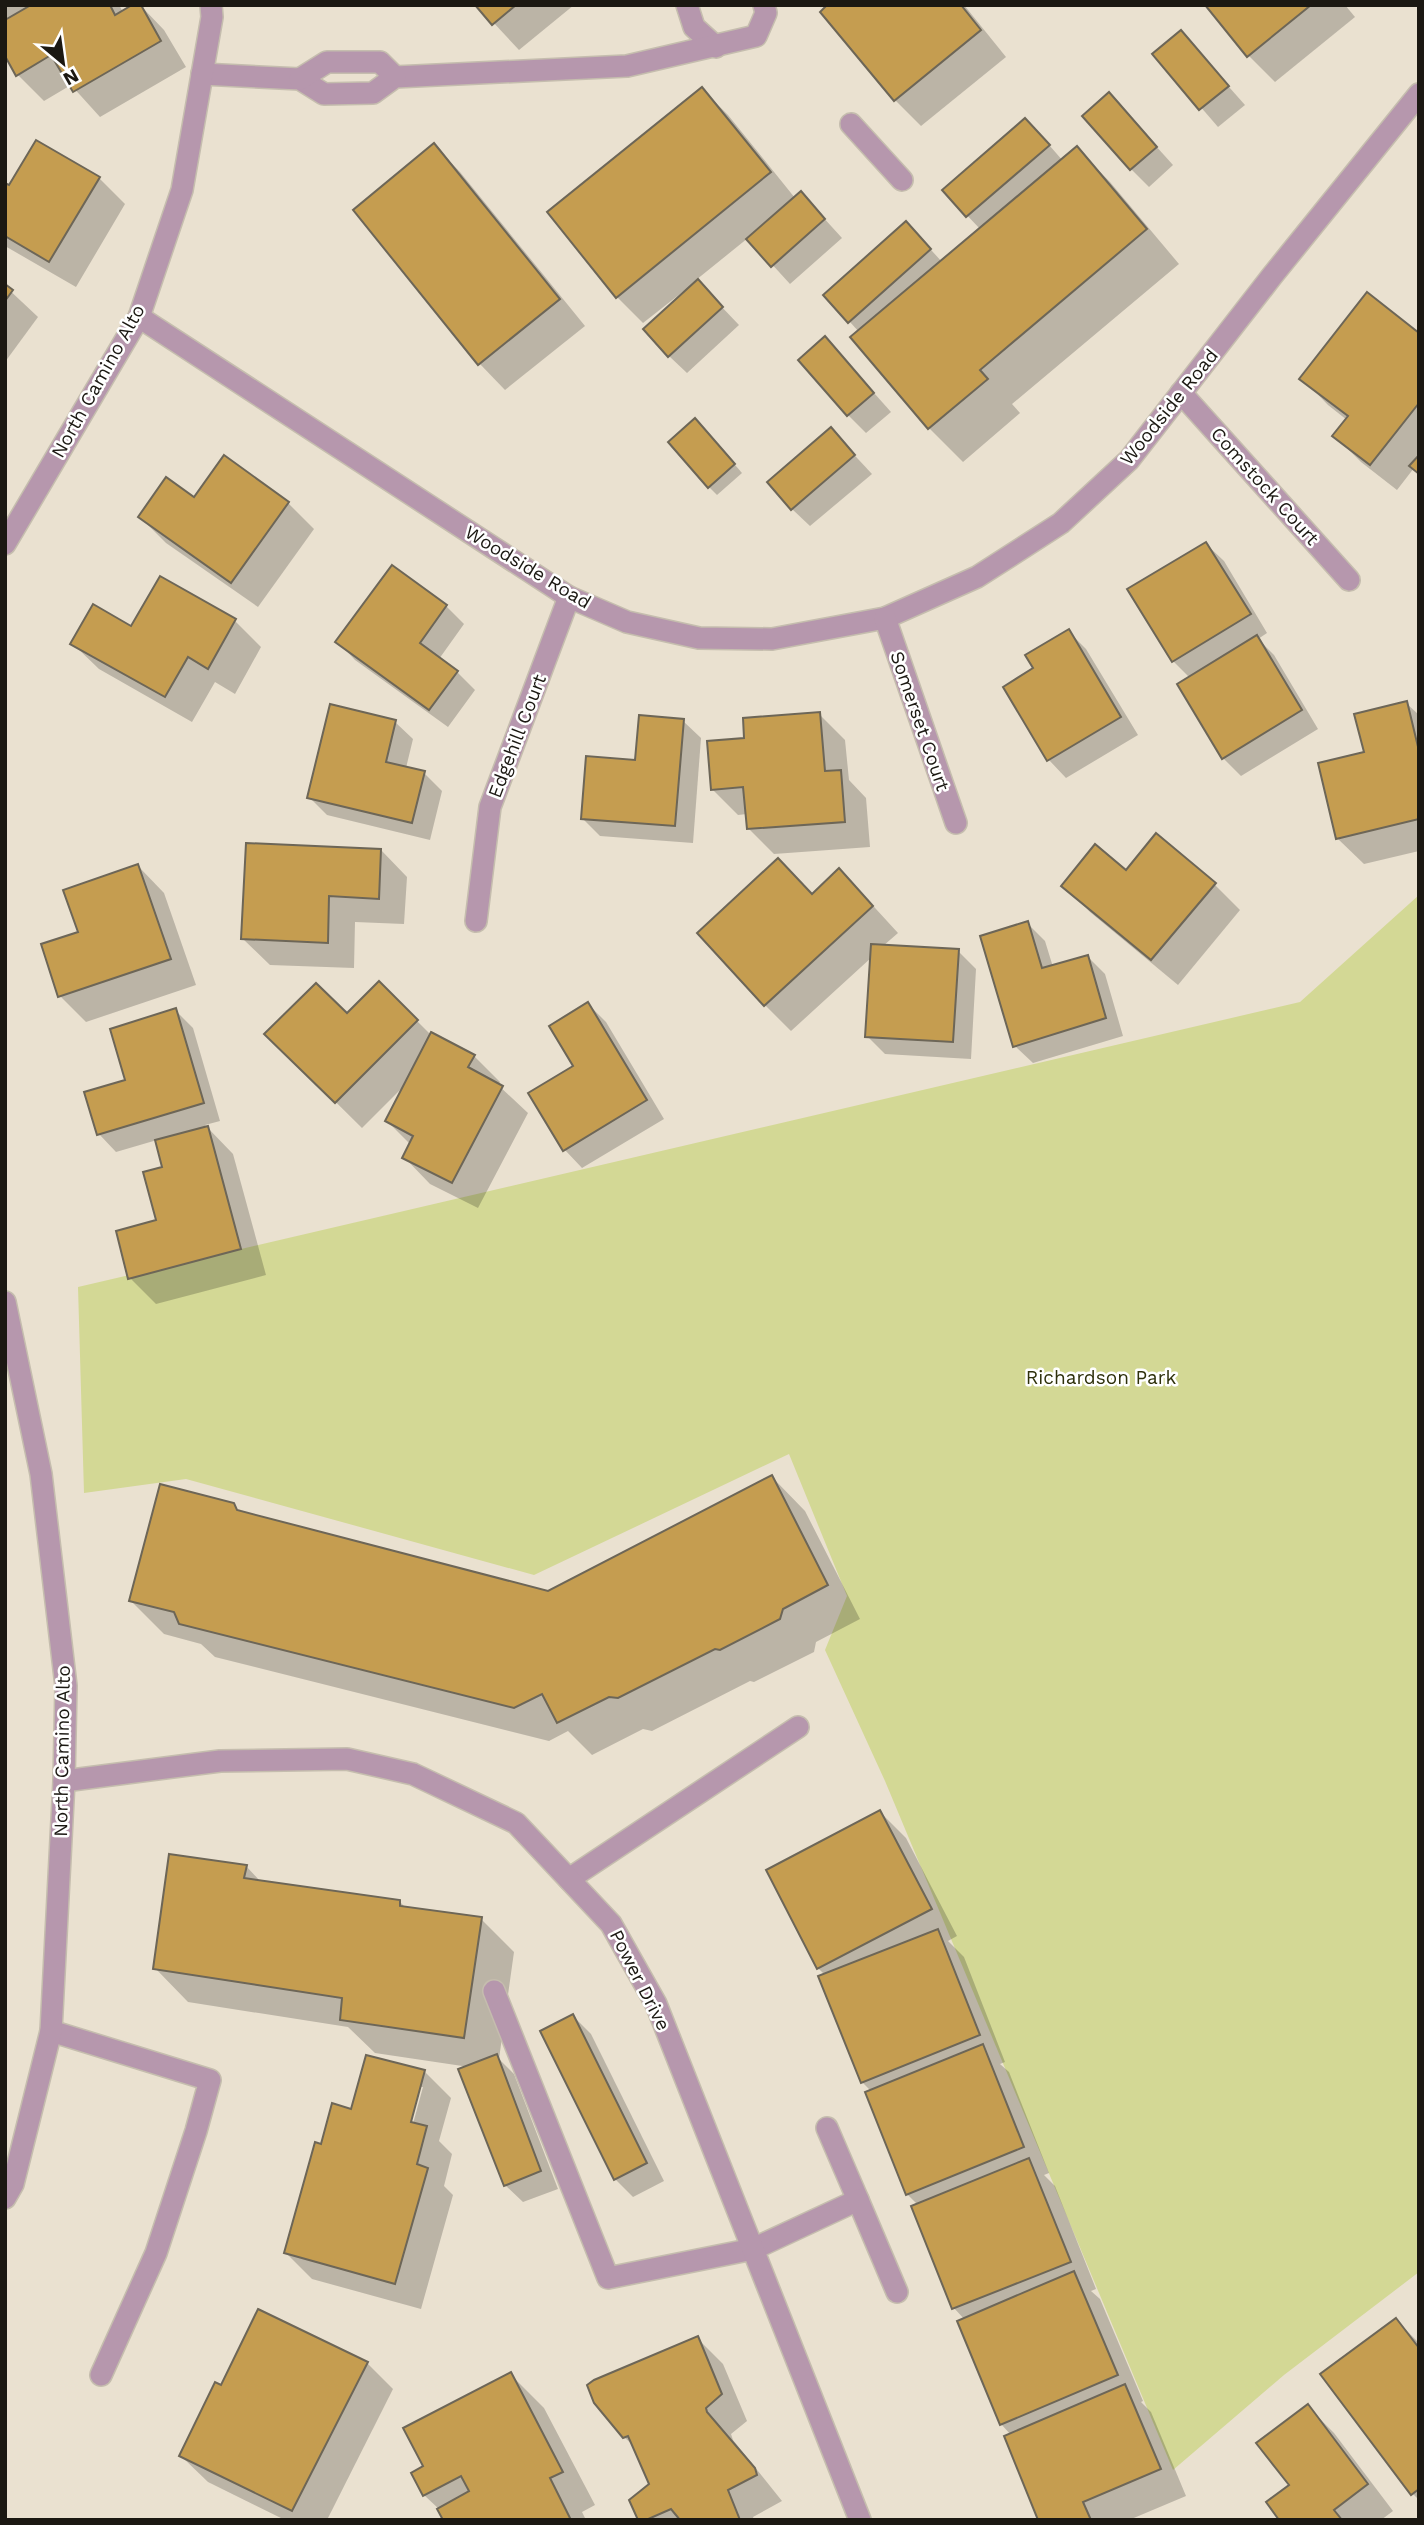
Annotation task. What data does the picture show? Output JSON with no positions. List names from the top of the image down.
{
  "streets": {
    "street": [
      "North Camino Alto",
      "Woodside Road",
      "Comstock Court",
      "Somerset Court",
      "Edgehill Court",
      "Power Drive"
    ]
  },
  "crossings": [
    ["North Camino Alto", "Woodside Road"],
    ["North Camino Alto", "Power Drive"],
    ["Woodside Road", "Comstock Court"],
    ["Woodside Road", "Somerset Court"],
    ["Woodside Road", "Edgehill Court"]
  ],
  "parks": ["Richardson Park"],
  "north": "bottom right"
}
